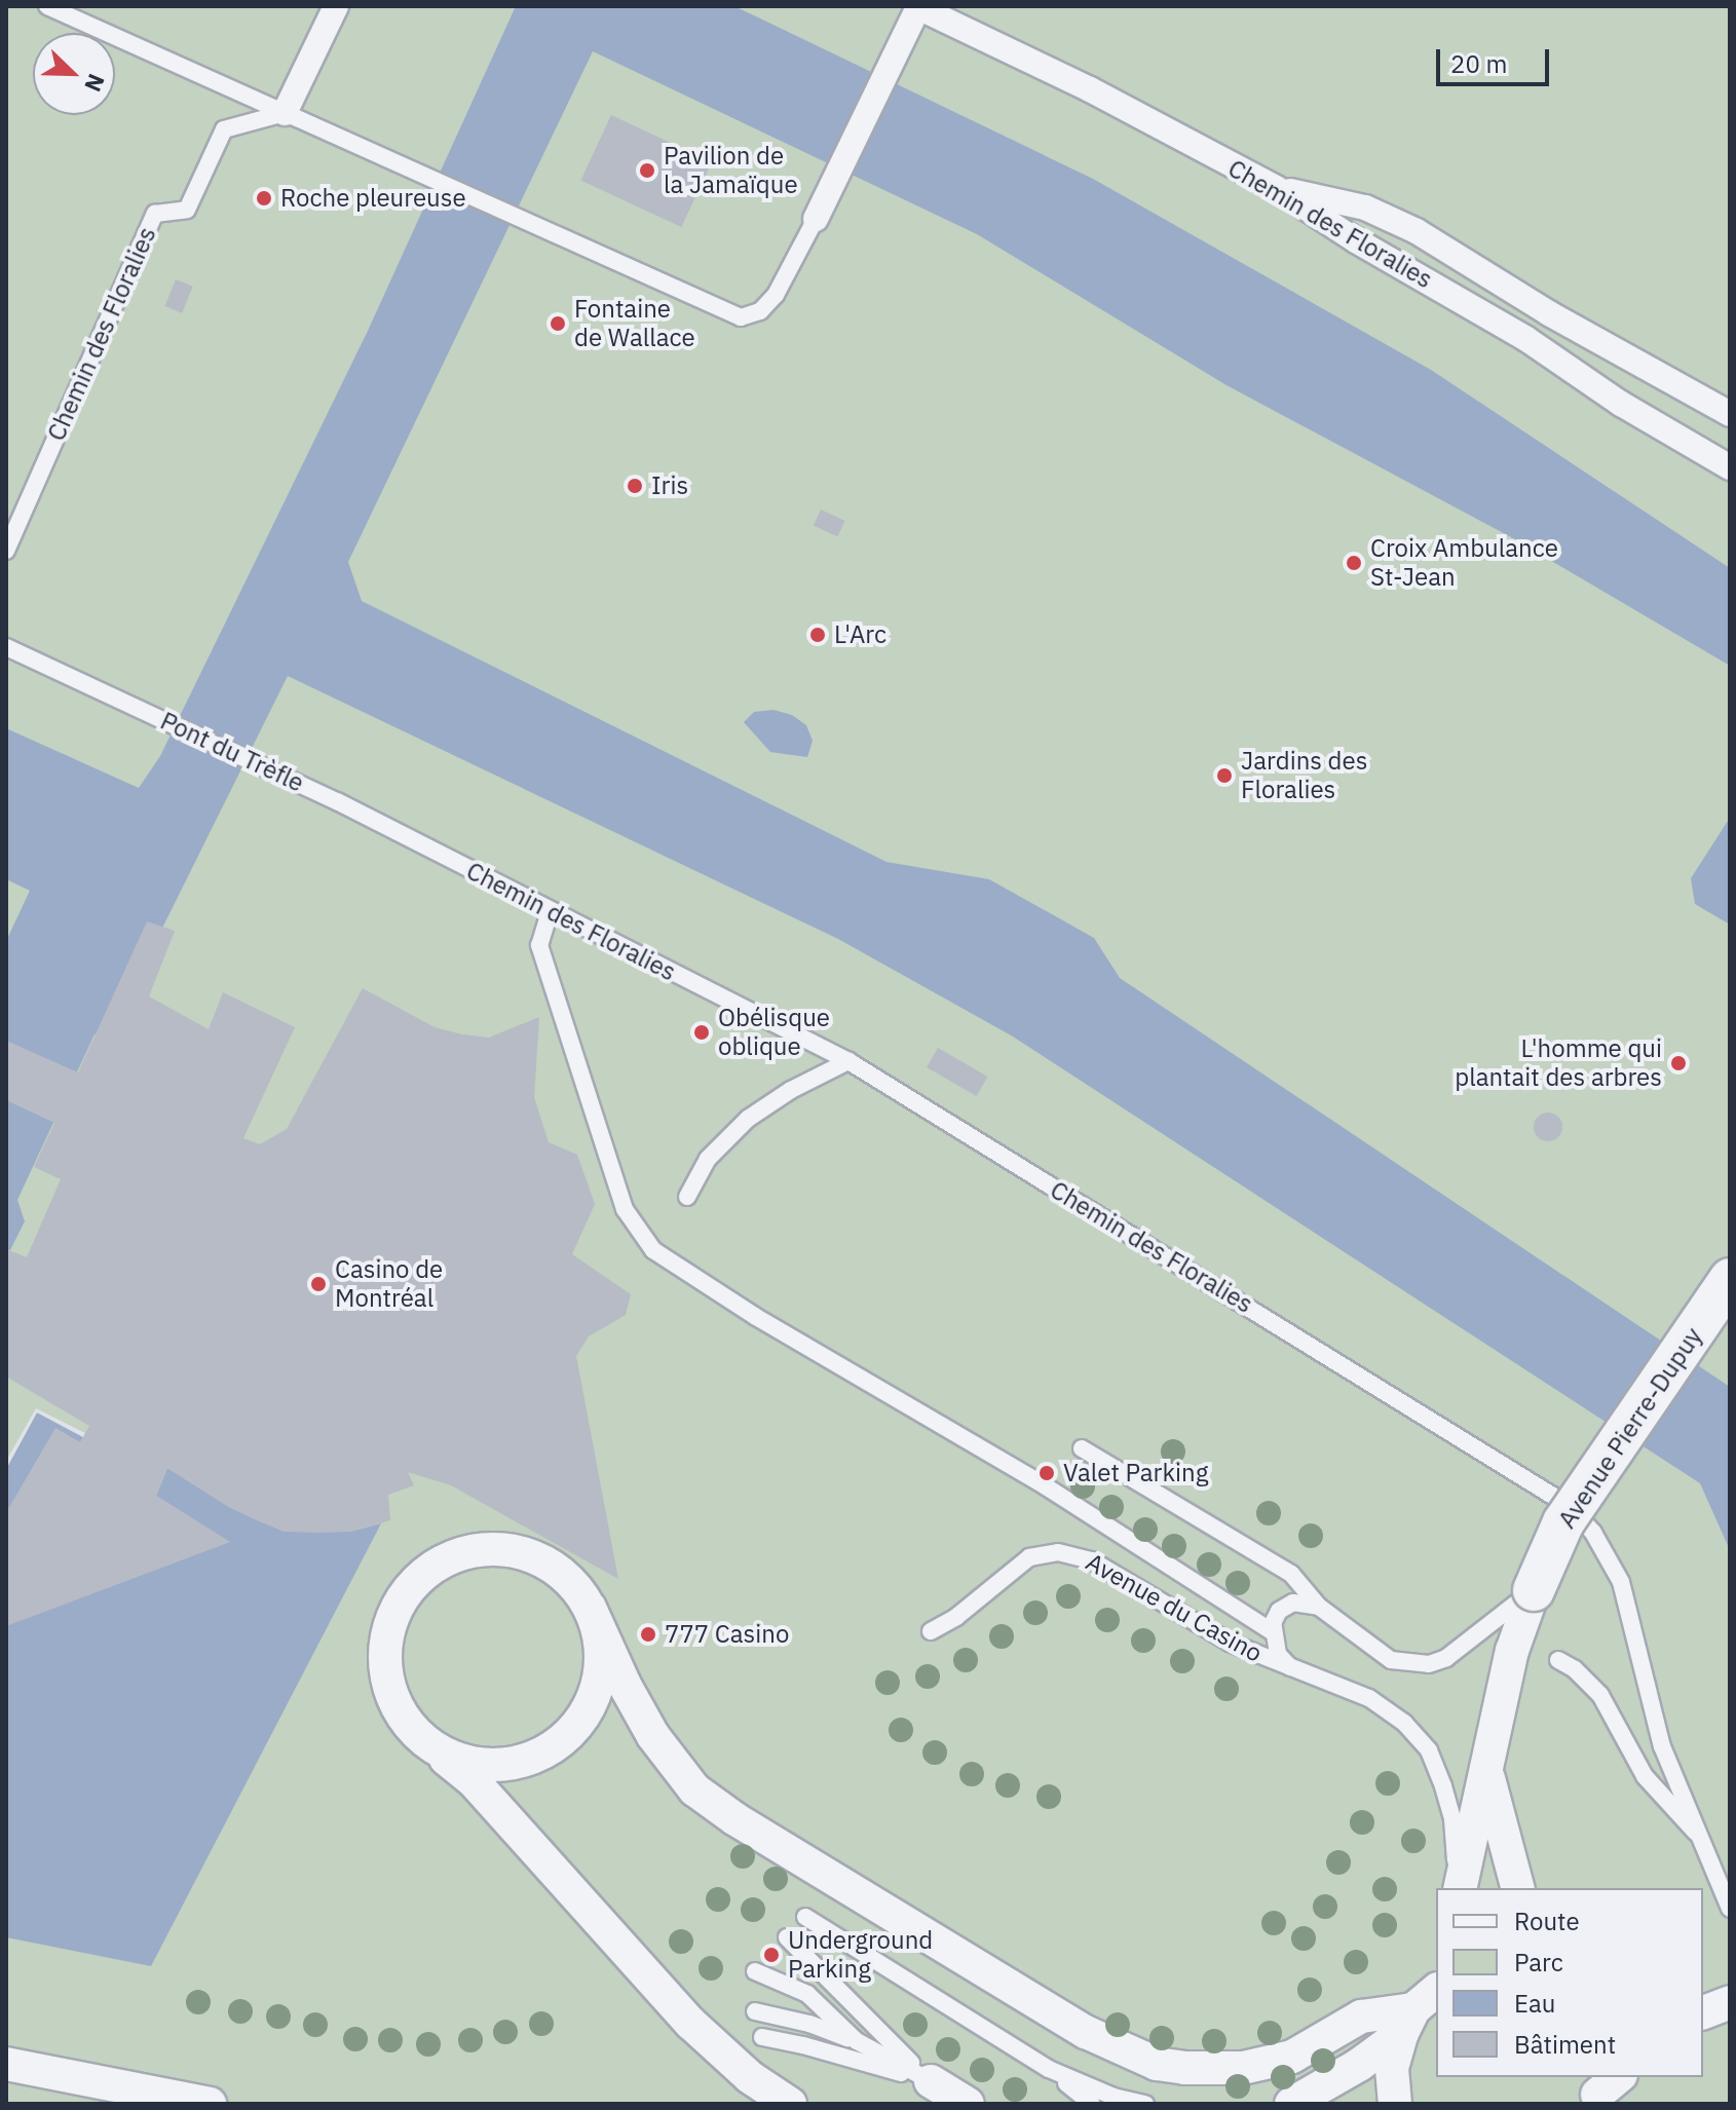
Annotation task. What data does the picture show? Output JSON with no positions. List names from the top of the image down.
{
  "streets": {
    "street": ["Chemin des Floralies", "Avenue Pierre-Dupuy"],
    "lane": ["Pont du Trèfle", "Avenue du Casino"]
  },
  "crossings": [
    ["Chemin des Floralies", "Pont du Trèfle"]
  ],
  "places": [
    "Pavilion de la Jamaïque",
    "Roche pleureuse",
    "Fontaine de Wallace",
    "Iris",
    "Croix Ambulance St-Jean",
    "L'Arc",
    "Jardins des Floralies",
    "Obélisque oblique",
    "L'homme qui plantait des arbres",
    "Casino de Montréal",
    "Valet Parking",
    "777 Casino",
    "Underground Parking"
  ],
  "legend": [
    "Route",
    "Parc",
    "Eau",
    "Bâtiment"
  ],
  "scale_bar": "20 m",
  "north": "bottom right"
}
